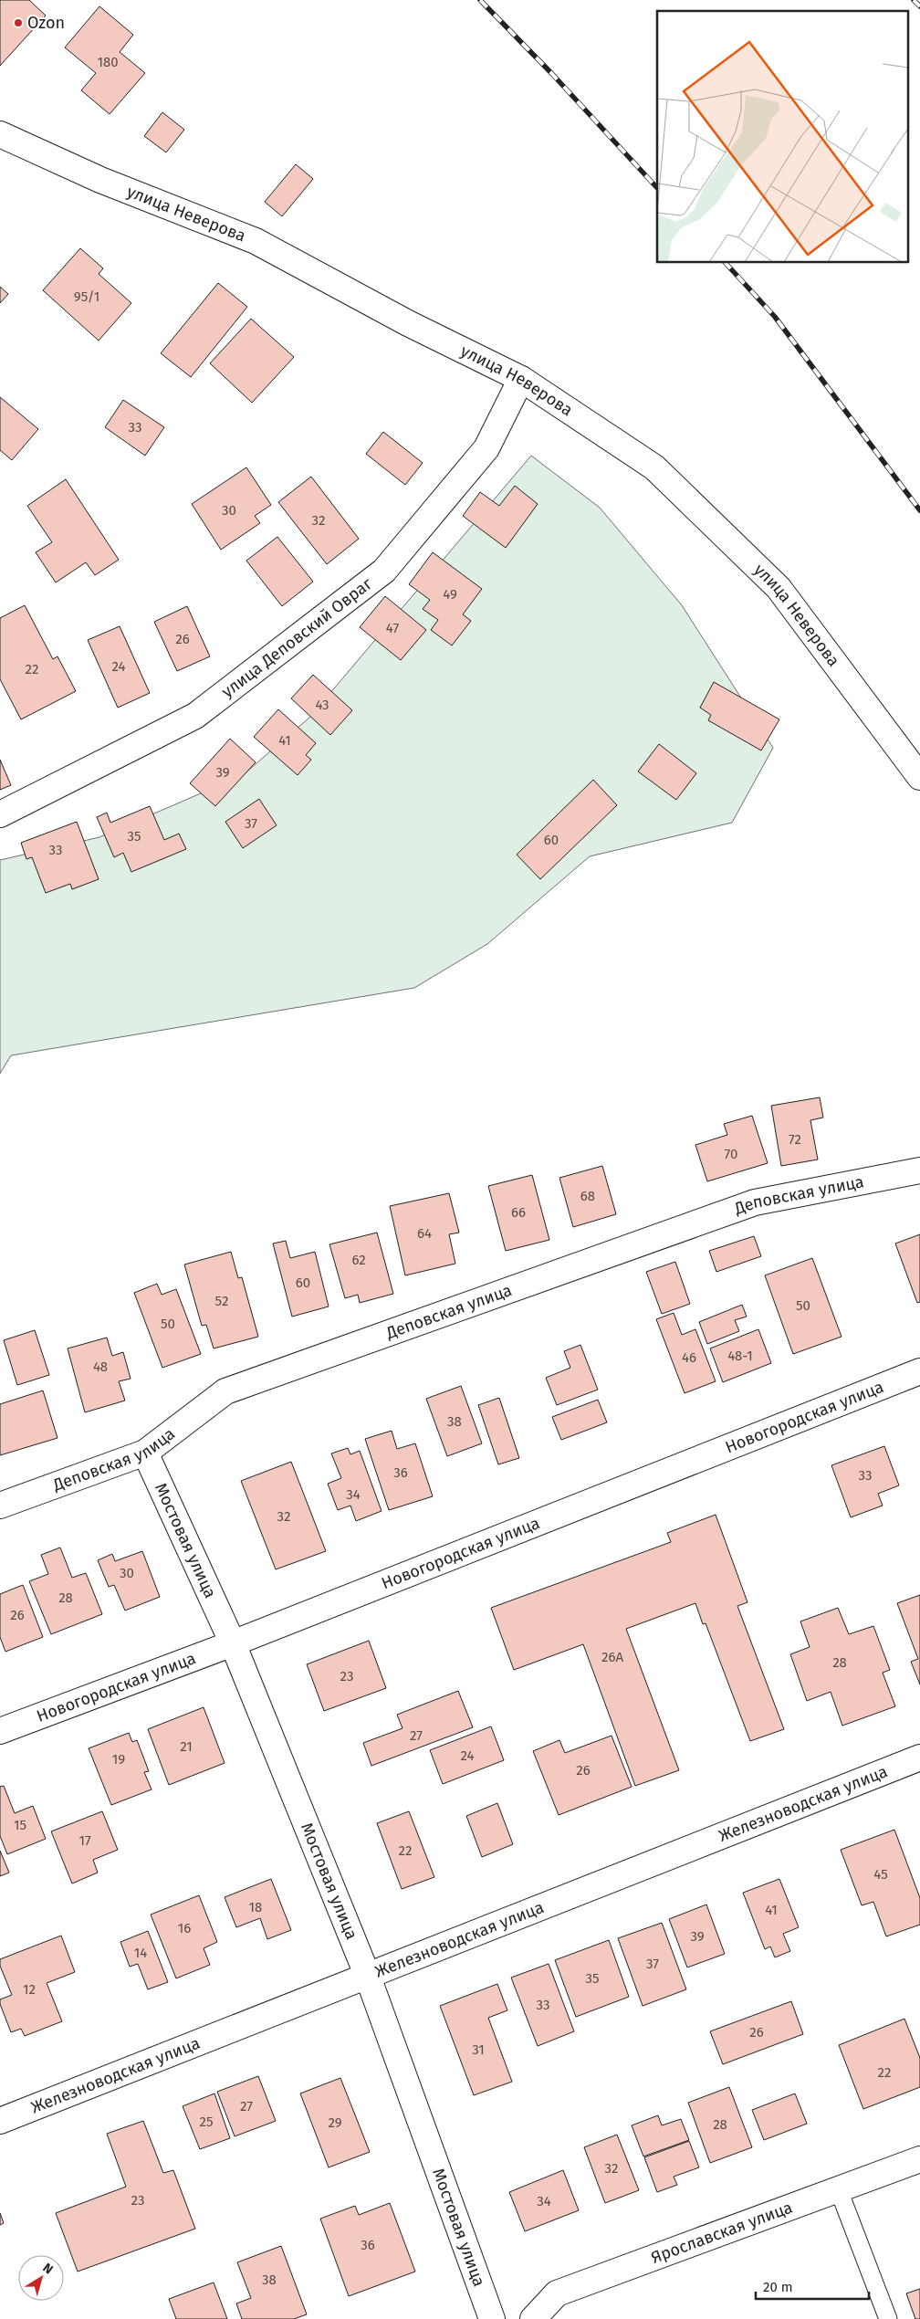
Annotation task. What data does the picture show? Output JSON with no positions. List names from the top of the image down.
{
  "streets": {
    "street": [
      "улица Неверова",
      "улица Деповский Овраг",
      "Деповская улица",
      "Новогородская улица",
      "Мостовая улица",
      "Железноводская улица",
      "Ярославская улица"
    ]
  },
  "crossings": [
    ["улица Неверова", "улица Деповский Овраг"],
    ["Деповская улица", "Мостовая улица"],
    ["Новогородская улица", "Мостовая улица"],
    ["Мостовая улица", "Железноводская улица"]
  ],
  "places": ["Ozon"],
  "house_numbers": [
    "180",
    "95/1",
    "33",
    "30",
    "32",
    "49",
    "47",
    "26",
    "24",
    "22",
    "43",
    "41",
    "39",
    "37",
    "35",
    "60",
    "33",
    "72",
    "70",
    "68",
    "66",
    "64",
    "62",
    "60",
    "52",
    "50",
    "50",
    "48-1",
    "46",
    "48",
    "38",
    "36",
    "33",
    "34",
    "32",
    "30",
    "28",
    "26",
    "26А",
    "28",
    "23",
    "27",
    "21",
    "24",
    "19",
    "26",
    "15",
    "17",
    "22",
    "45",
    "18",
    "41",
    "16",
    "39",
    "14",
    "37",
    "35",
    "12",
    "33",
    "26",
    "31",
    "22",
    "27",
    "25",
    "29",
    "28",
    "32",
    "23",
    "34",
    "36",
    "38"
  ],
  "scale_bar": "20 m",
  "north": "top right"
}
